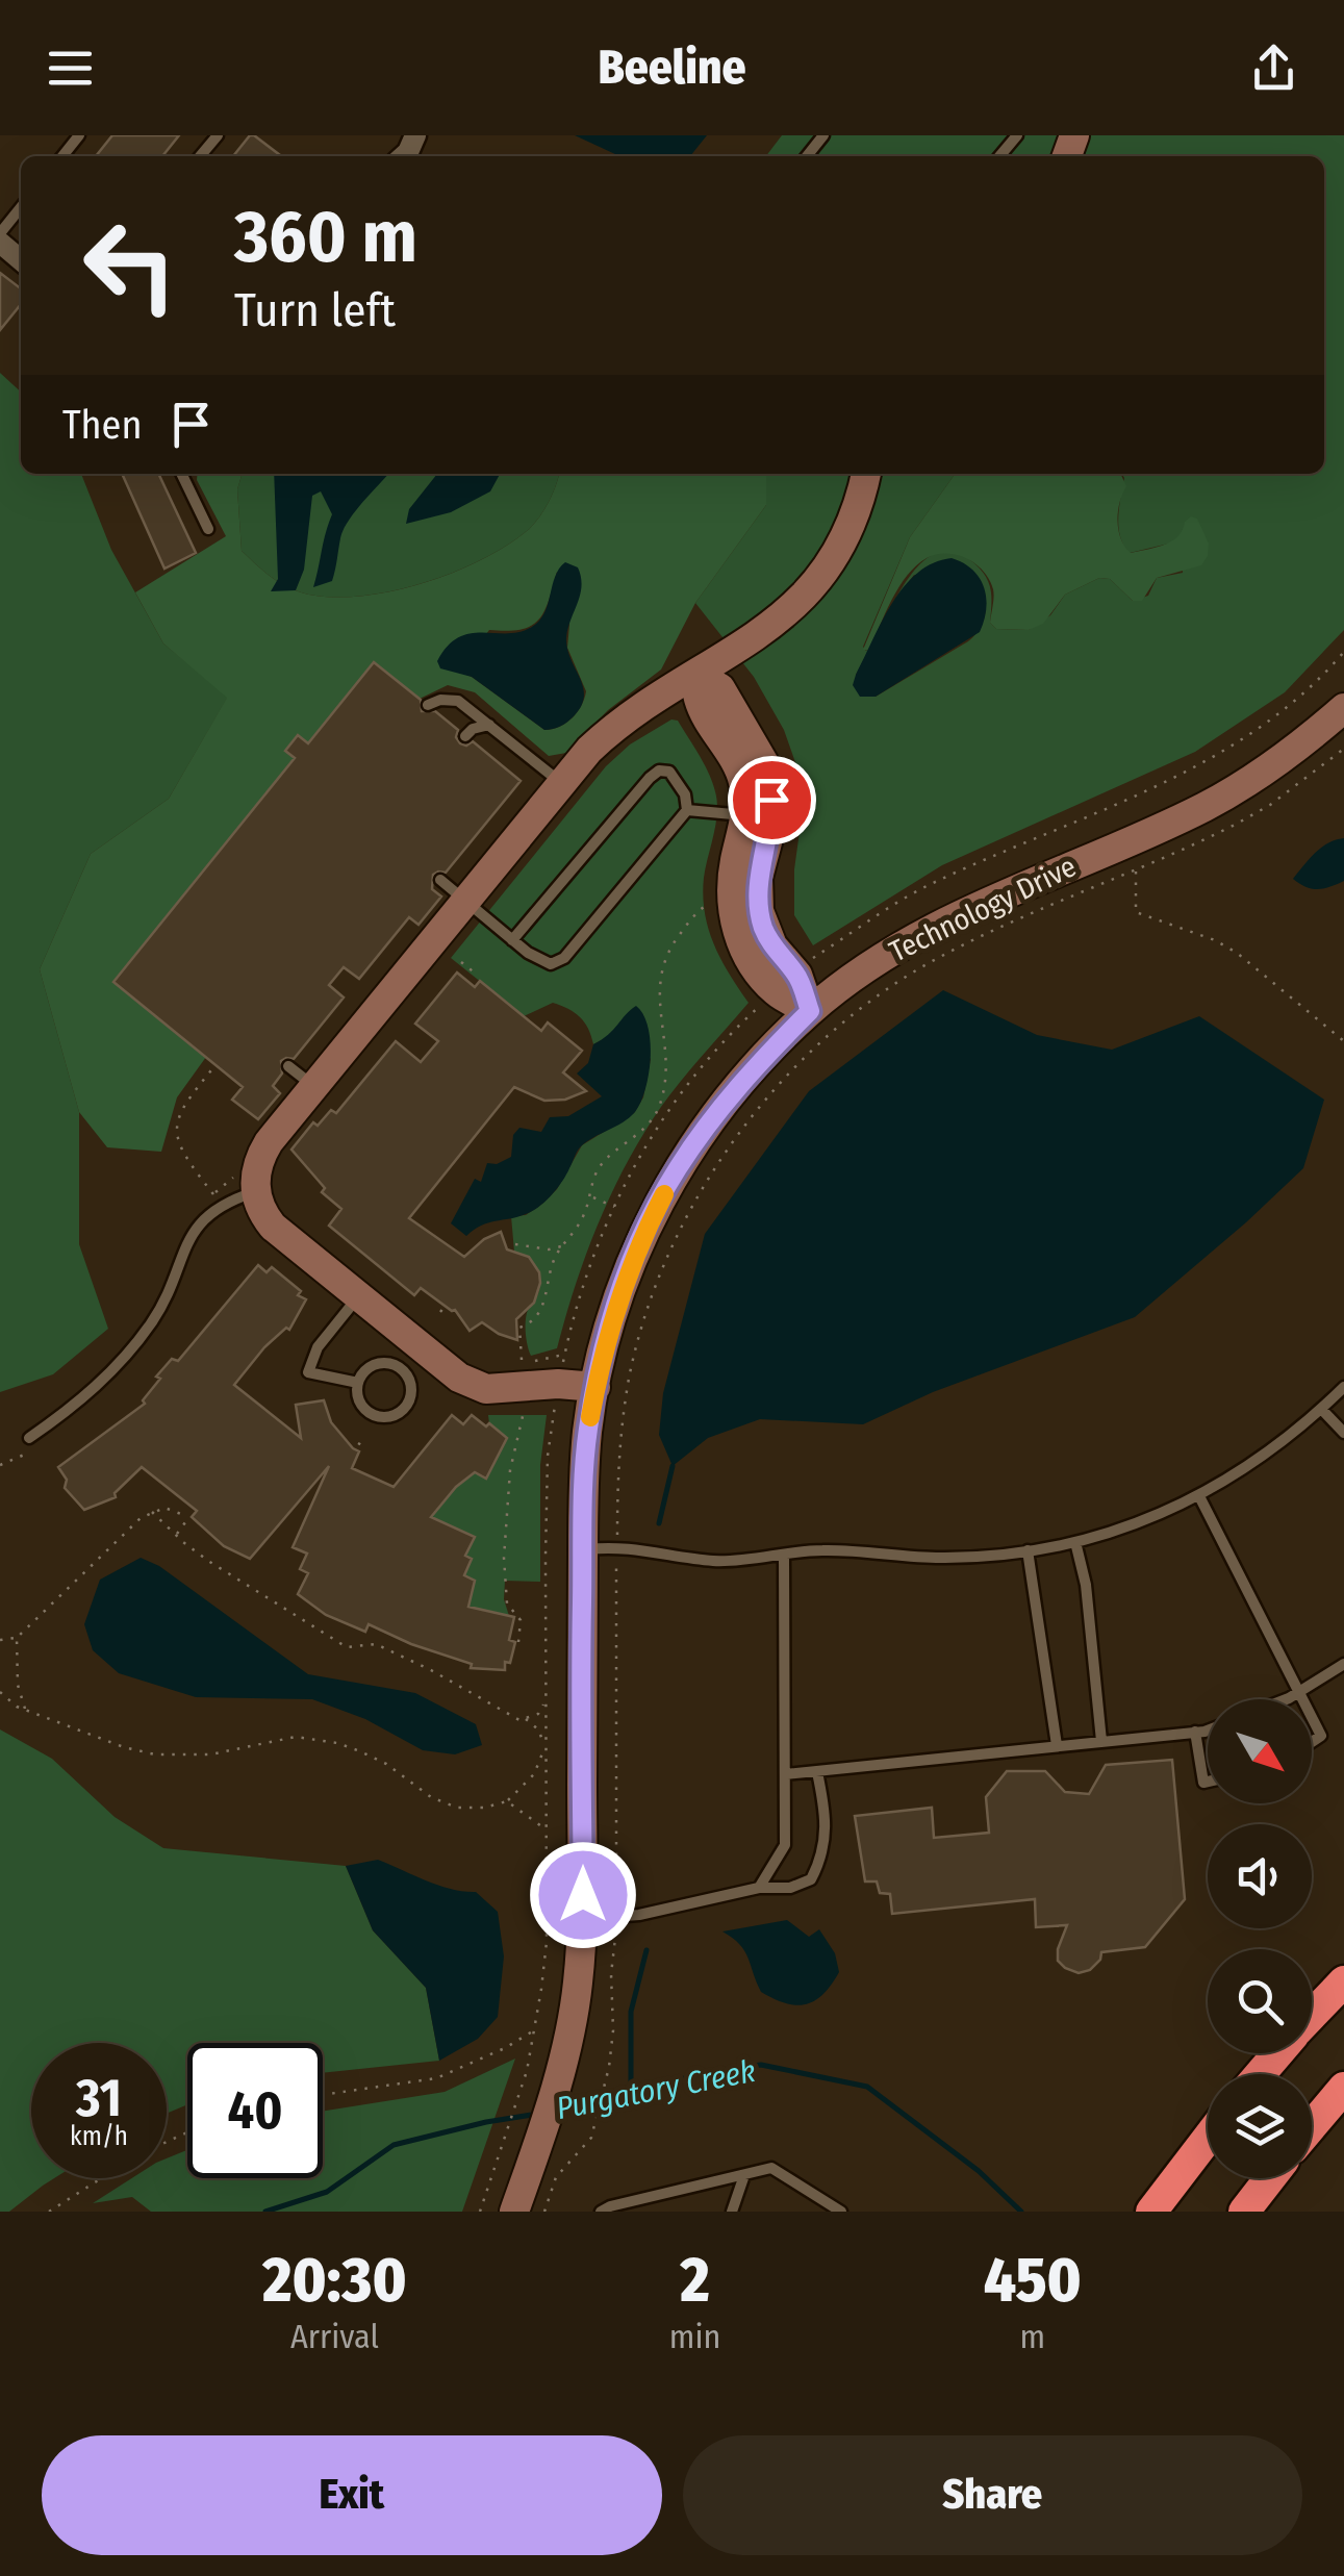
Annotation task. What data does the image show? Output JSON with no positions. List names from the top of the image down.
{
  "streets": {
    "street": ["Technology Drive"]
  },
  "water": ["Purgatory Creek"],
  "north": "bottom right",
  "page": {
    "header": "Beeline",
    "turn": ["360 m", "Turn left"],
    "then": "Then",
    "speed": "31 km/h",
    "limit": "40",
    "eta": [
      "20:30",
      "Arrival",
      "2",
      "min",
      "450",
      "m"
    ],
    "buttons": ["Exit", "Share"]
  }
}
